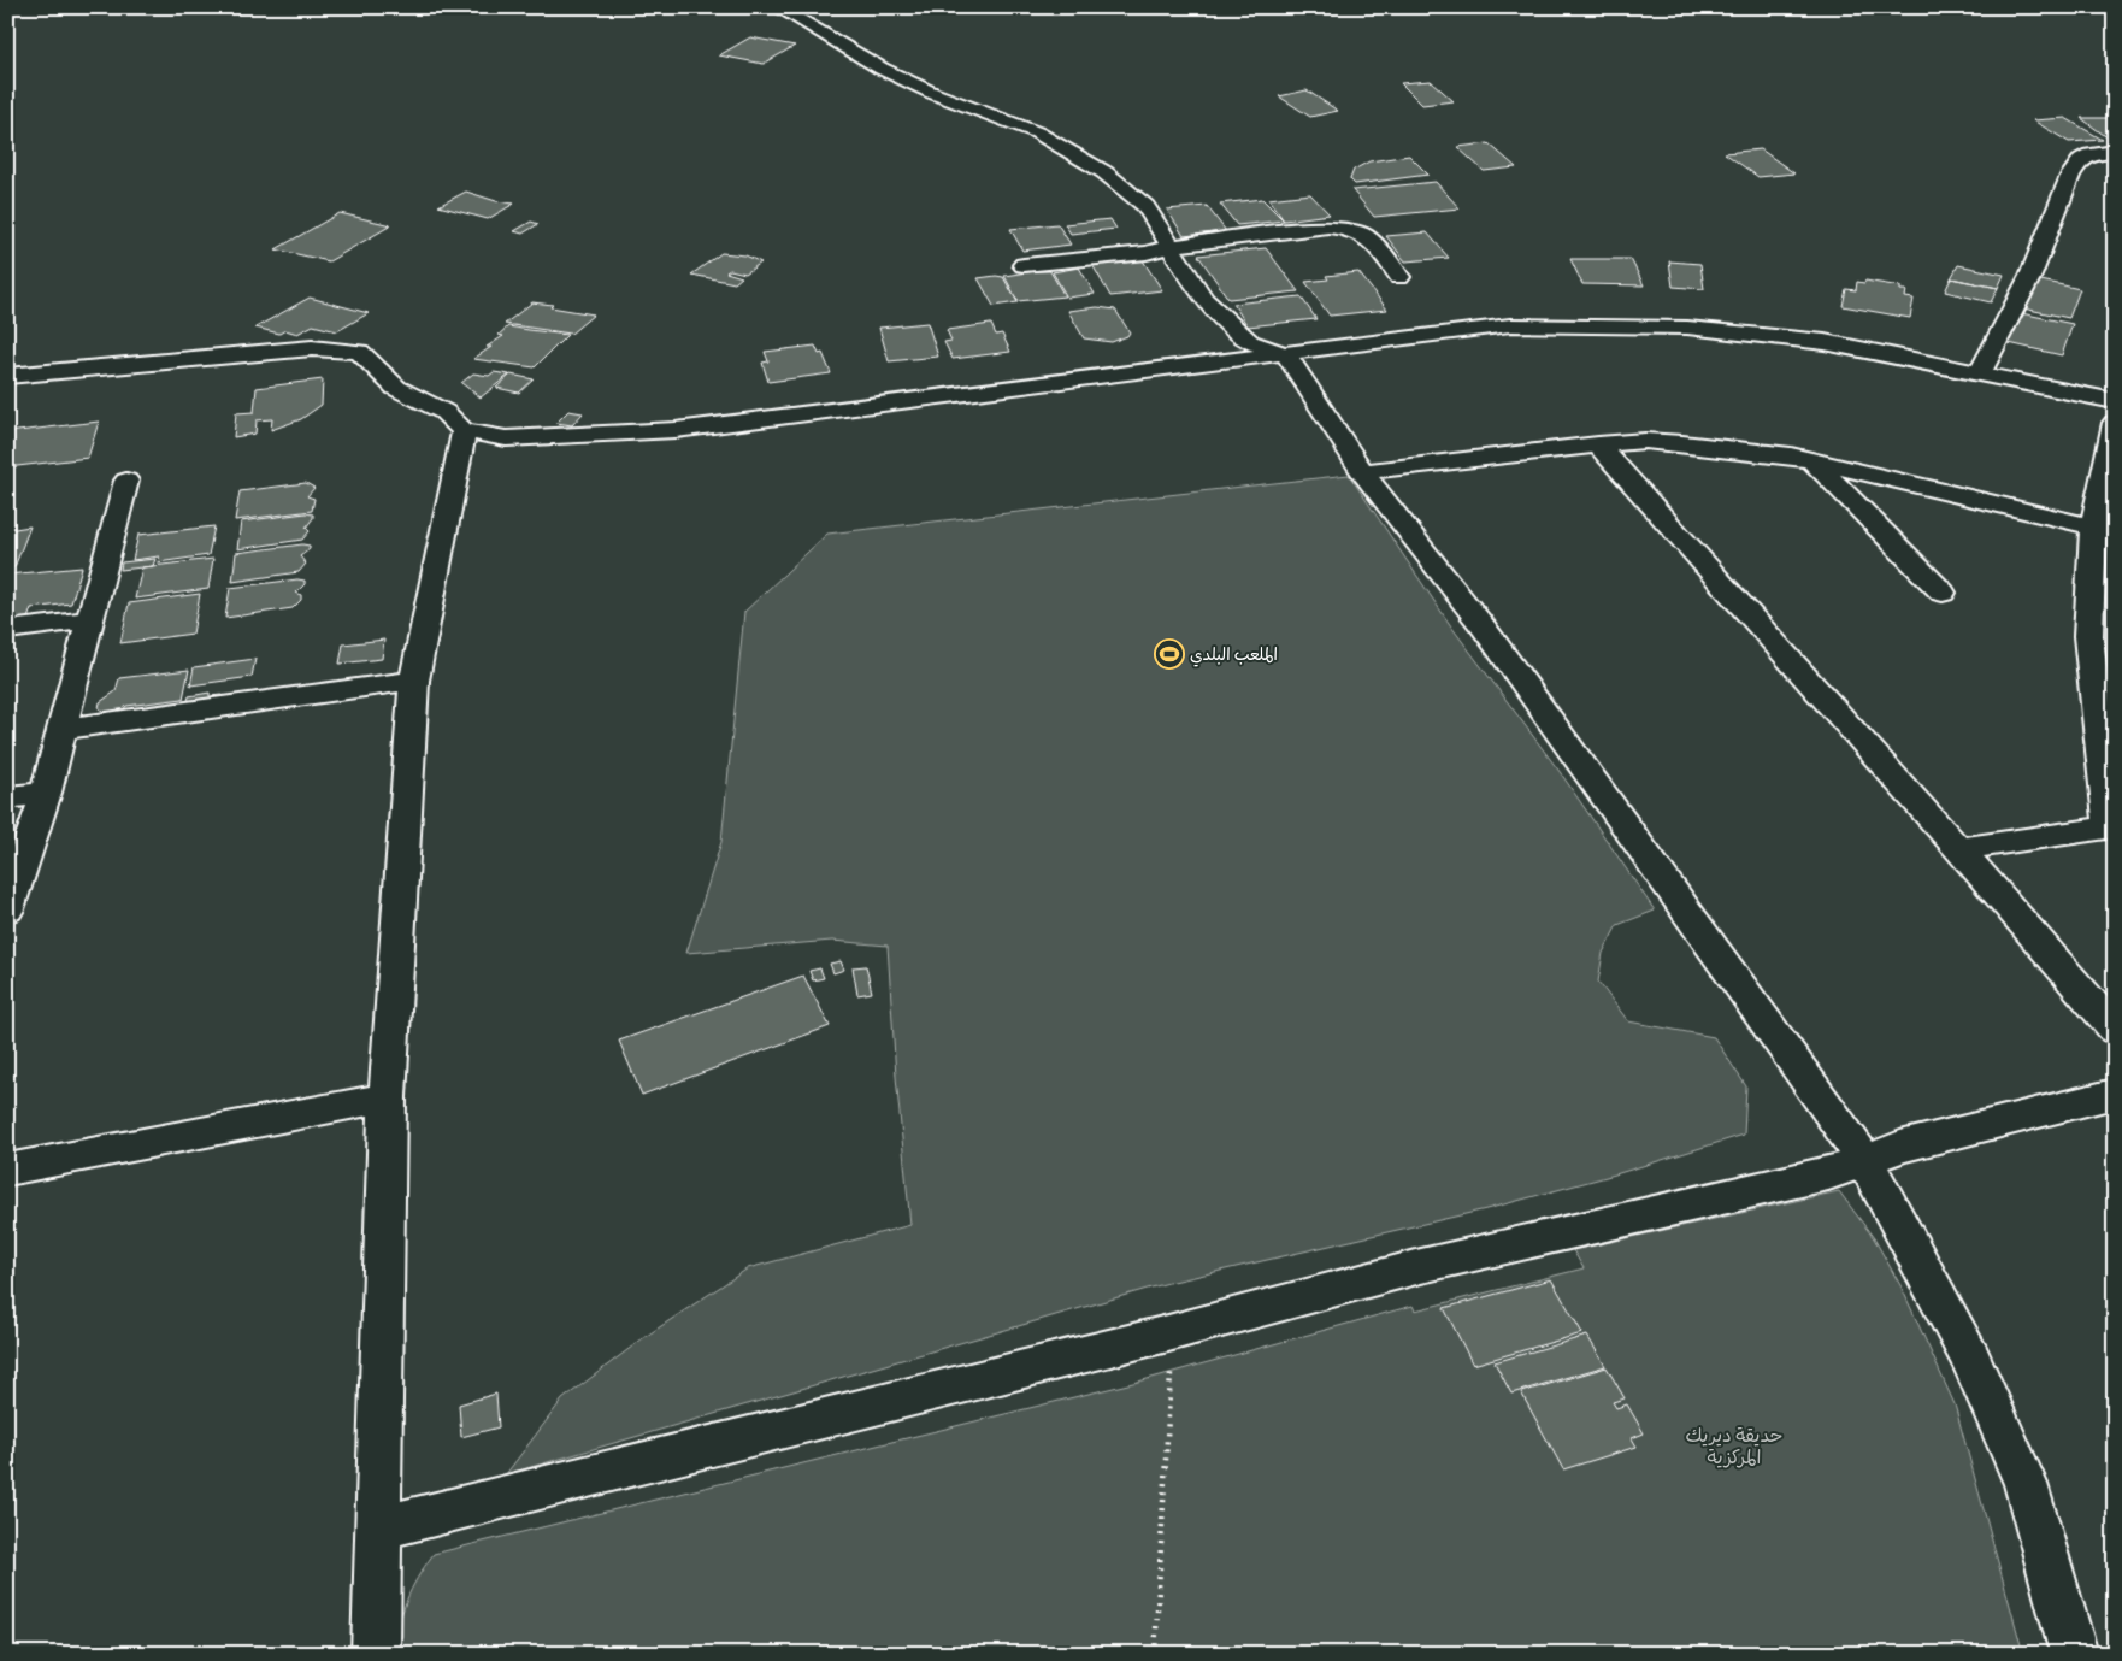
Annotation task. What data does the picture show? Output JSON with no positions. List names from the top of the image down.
{
  "parks": ["حديقة ديريك المركزية"],
  "places": {
    "sports": ["الملعب البلدي"]
  }
}
